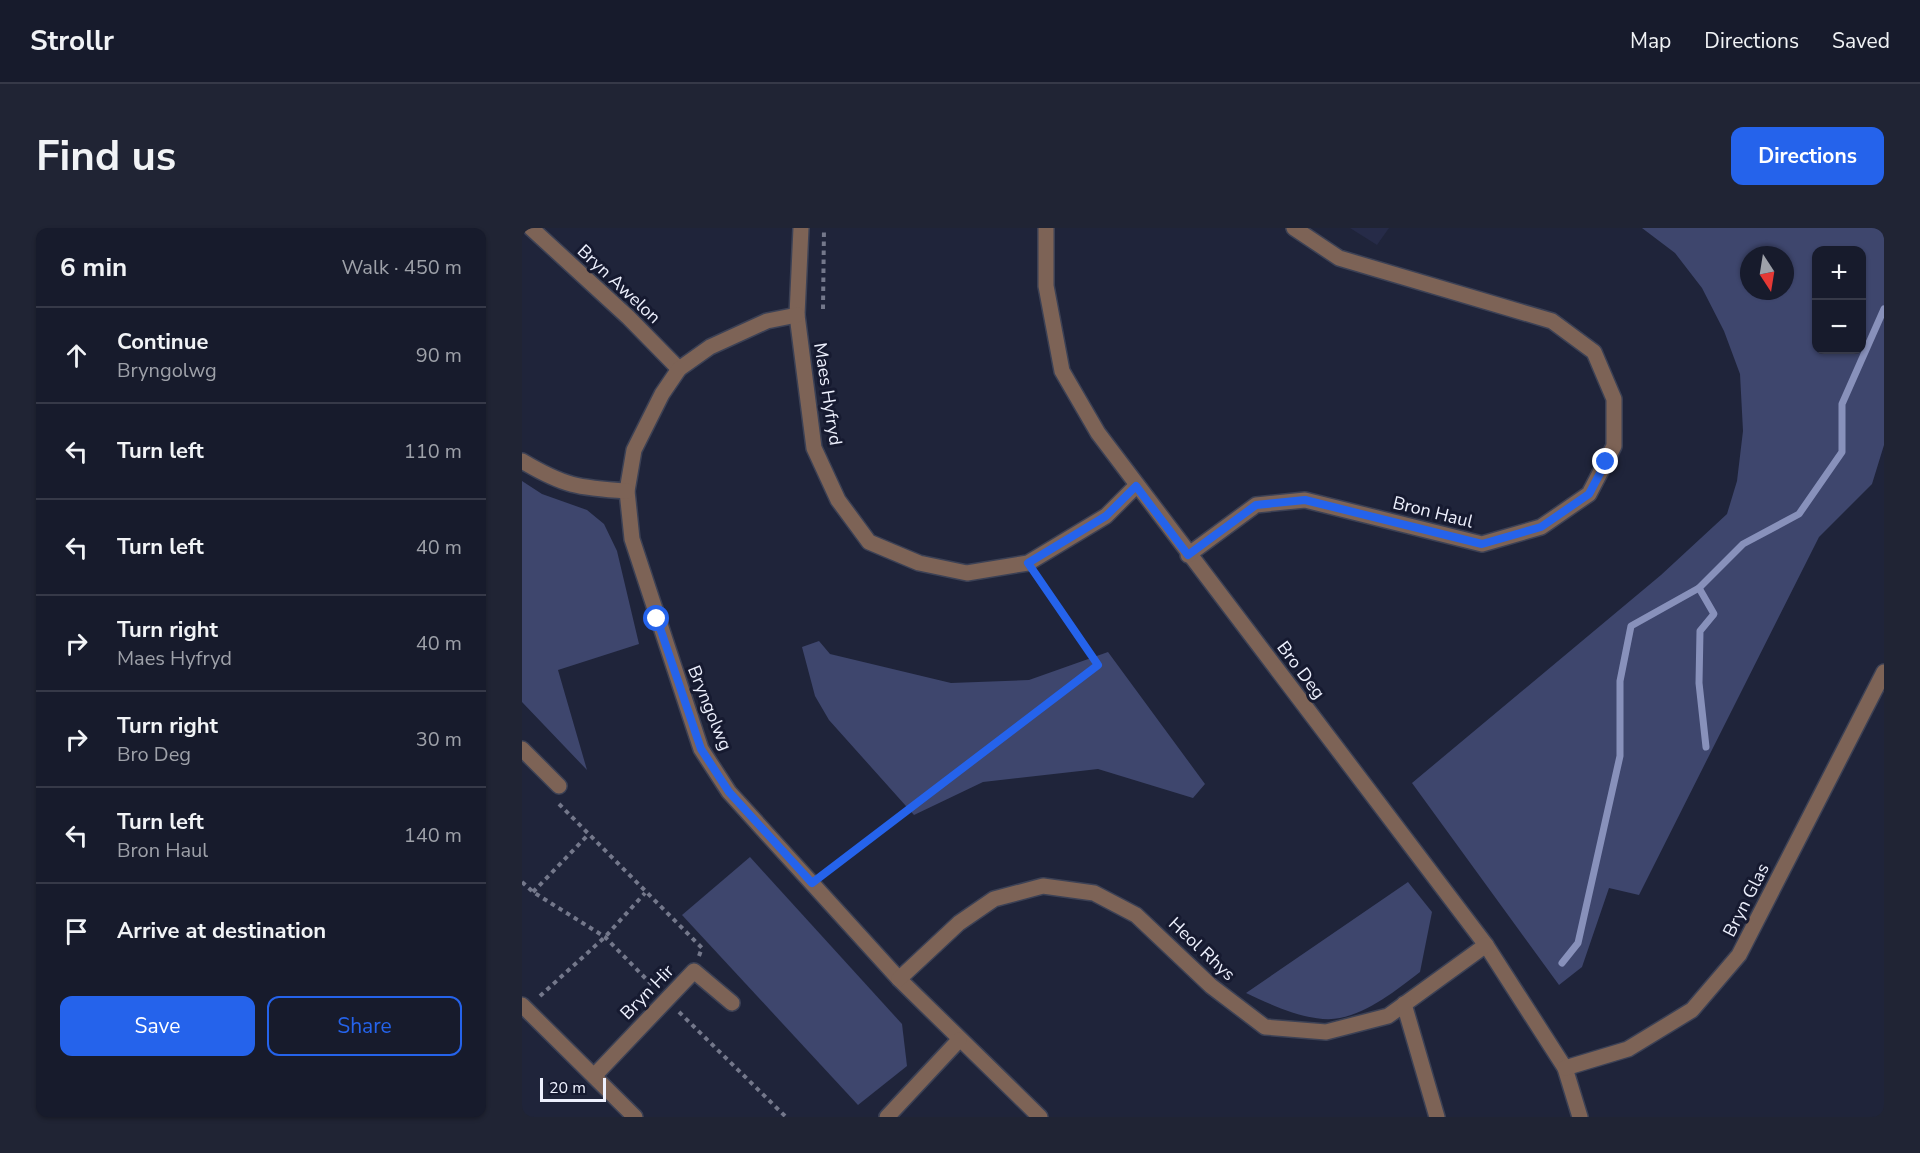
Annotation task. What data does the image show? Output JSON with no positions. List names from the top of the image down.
{
  "streets": {
    "street": [
      "Bryn Awelon",
      "Maes Hyfryd",
      "Bron Haul",
      "Bro Deg",
      "Bryngolwg",
      "Bryn Glas",
      "Heol Rhys",
      "Bryn Hir"
    ]
  },
  "crossings": [
    ["Bryn Awelon", "Bryngolwg"],
    ["Maes Hyfryd", "Bro Deg"],
    ["Maes Hyfryd", "Bryngolwg"],
    ["Bron Haul", "Bro Deg"],
    ["Bro Deg", "Bryn Glas"],
    ["Bro Deg", "Heol Rhys"],
    ["Bryngolwg", "Heol Rhys"]
  ],
  "scale_bar": "20 m",
  "north": "bottom",
  "page": {
    "header": "Strollr",
    "nav": ["Map", "Directions", "Saved"],
    "buttons": [
      "Directions",
      ["Save", "Share"]
    ],
    "title": "Find us",
    "heading": ["6 min", "Walk · 450 m"],
    "map_buttons": ["+", "−"],
    "list": [
      ["Continue", "Bryngolwg", "90 m"],
      ["Turn left", "110 m"],
      ["Turn left", "40 m"],
      ["Turn right", "Maes Hyfryd", "40 m"],
      ["Turn right", "Bro Deg", "30 m"],
      ["Turn left", "Bron Haul", "140 m"],
      "Arrive at destination"
    ],
    "scale": "20 m"
  }
}
